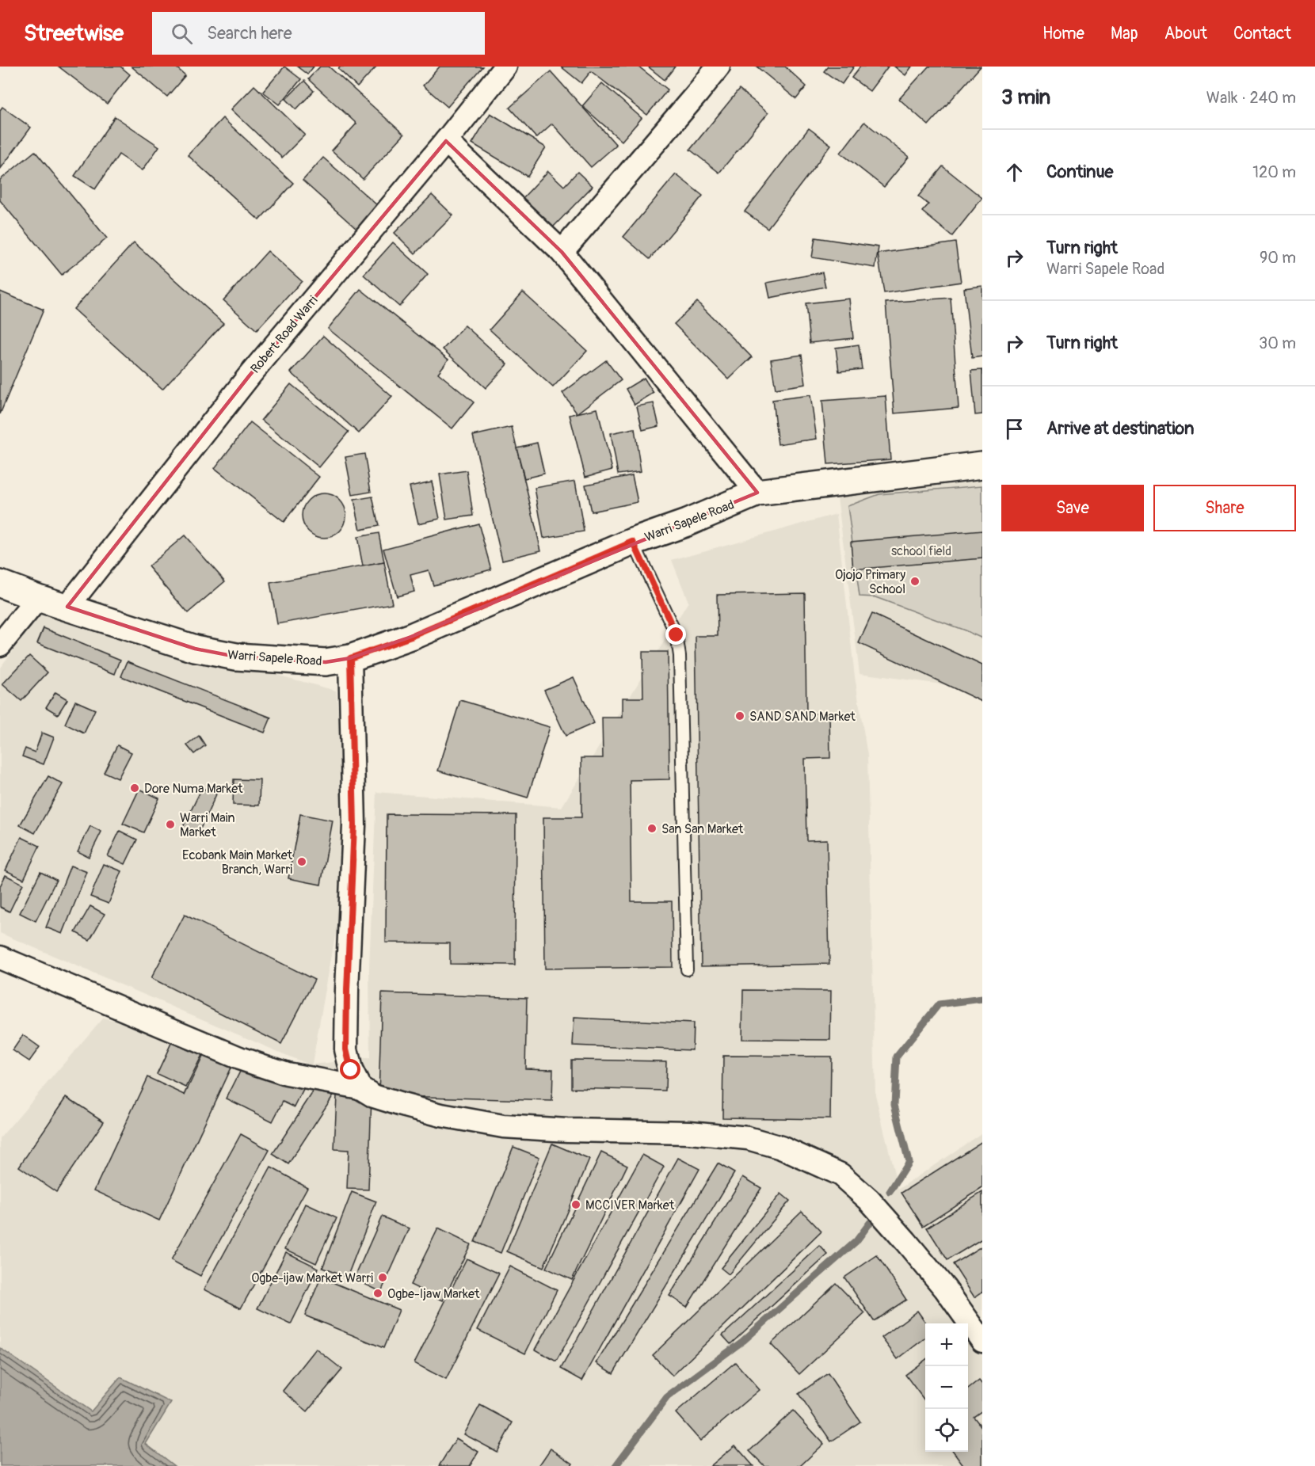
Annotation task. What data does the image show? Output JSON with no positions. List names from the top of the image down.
{
  "streets": {
    "main road": ["Warri Sapele Road"],
    "street": ["Robert Road Warri"]
  },
  "crossings": [
    ["Robert Road Warri", "Warri Sapele Road"]
  ],
  "parks": ["school field"],
  "places": [
    "Ojojo Primary School",
    "SAND SAND Market",
    "Dore Numa Market",
    "Warri Main Market",
    "San San Market",
    "Ecobank Main Market Branch, Warri",
    "MCCIVER Market",
    "Ogbe-ijaw Market Warri",
    "Ogbe-Ijaw Market"
  ],
  "page": {
    "header": "Streetwise",
    "search": "Search here",
    "nav": [
      "Home",
      "Map",
      "About",
      "Contact"
    ],
    "heading": ["3 min", "Walk · 240 m"],
    "list": [
      ["Continue", "120 m"],
      ["Turn right", "Warri Sapele Road", "90 m"],
      ["Turn right", "30 m"],
      "Arrive at destination"
    ],
    "buttons": ["Save", "Share"],
    "map_buttons": ["+", "−"]
  }
}
